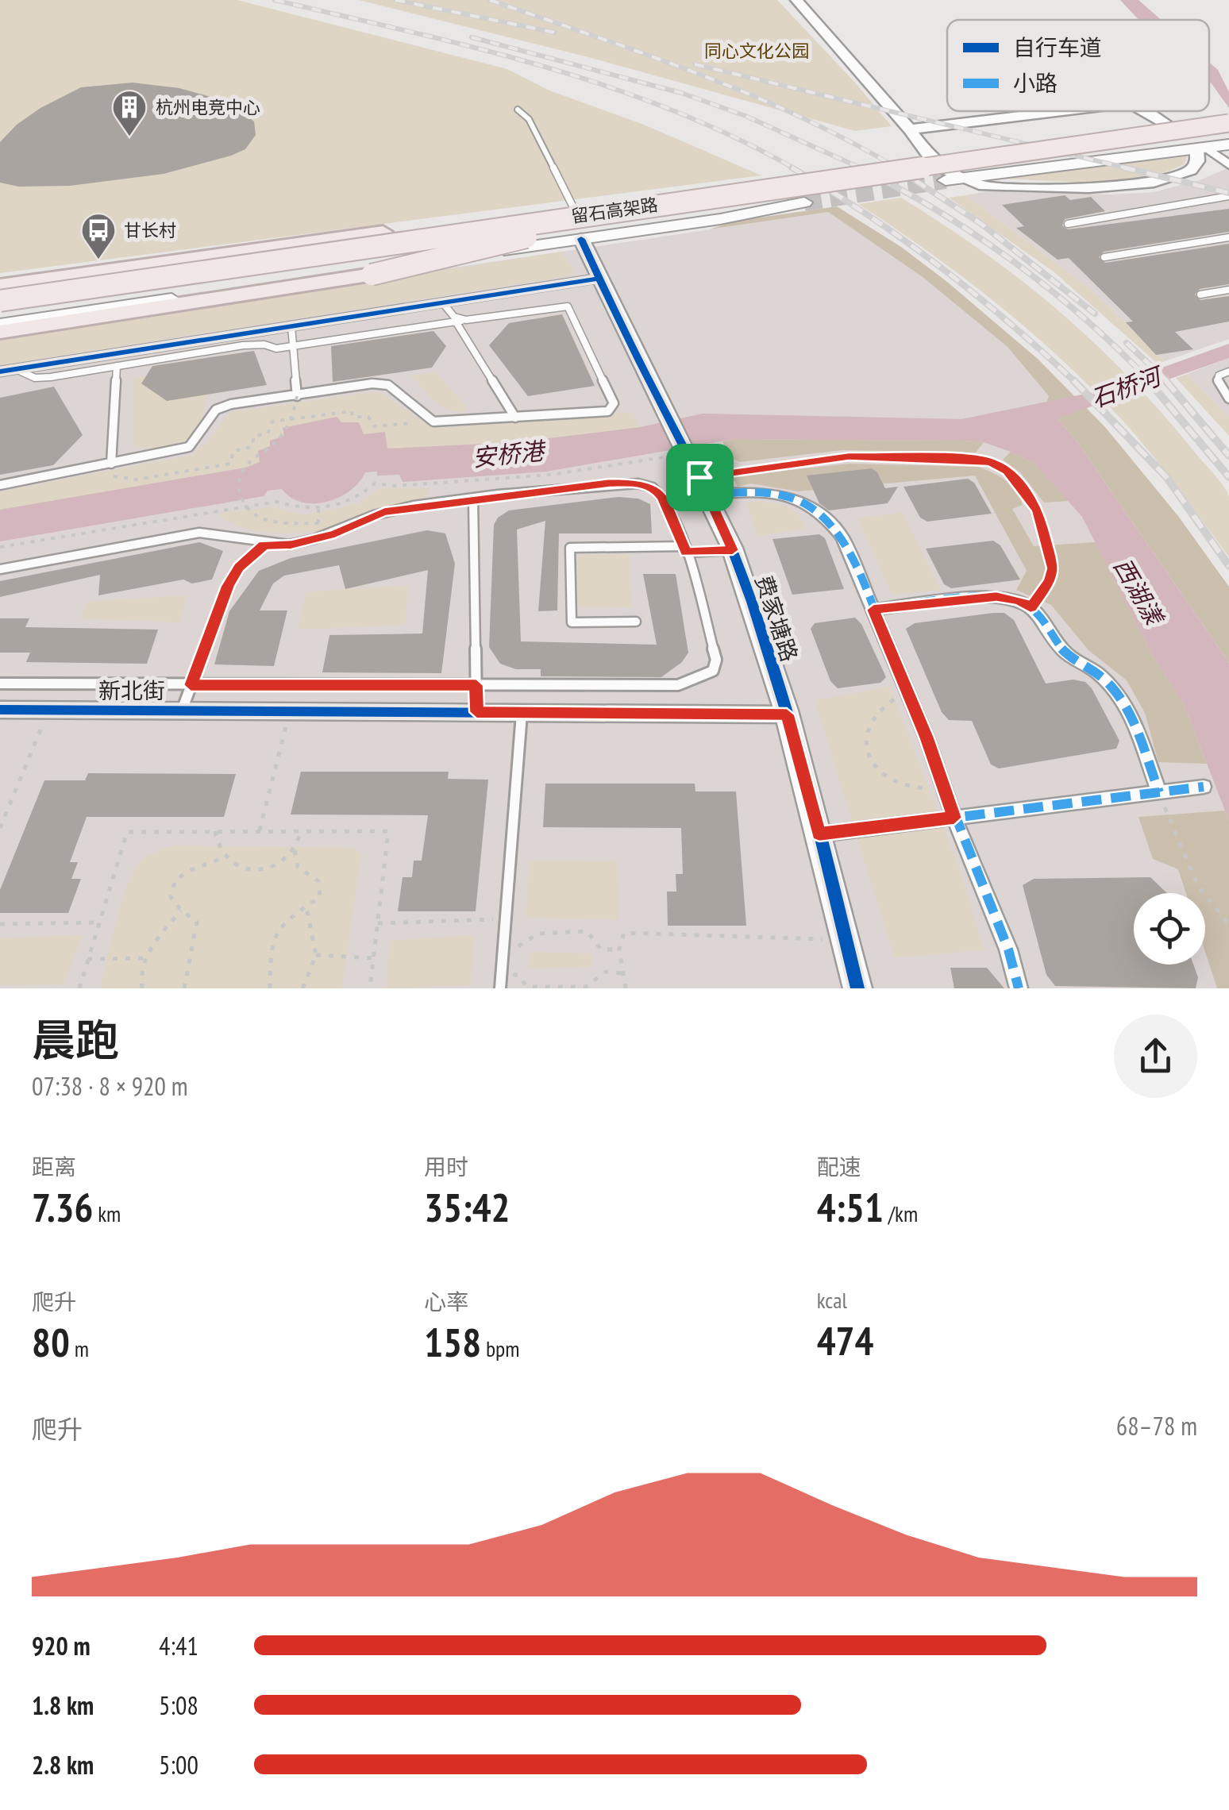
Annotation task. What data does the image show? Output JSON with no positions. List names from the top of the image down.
{
  "streets": {
    "highway": ["留石高架路"],
    "street": ["费家塘路", "新北街"]
  },
  "crossings": [
    ["费家塘路", "新北街"]
  ],
  "water": ["石桥河", "安桥港", "西湖漾"],
  "parks": ["同心文化公园"],
  "places": {
    "building": ["杭州电竞中心"],
    "bus stop": ["甘长村"]
  },
  "legend": ["自行车道", "小路"],
  "page": {
    "heading": ["晨跑", "07:38 · 8 × 920 m"],
    "stats": [
      ["距离", "7.36 km"],
      ["用时", "35:42"],
      ["配速", "4:51 /km"],
      ["爬升", "80 m"],
      ["心率", "158 bpm"],
      ["kcal", "474"]
    ],
    "chart": ["爬升", "68–78 m"],
    "list": [
      {
        "name": "920 m",
        "note": "4:41"
      },
      {
        "name": "1.8 km",
        "note": "5:08"
      },
      {
        "name": "2.8 km",
        "note": "5:00"
      }
    ]
  }
}
